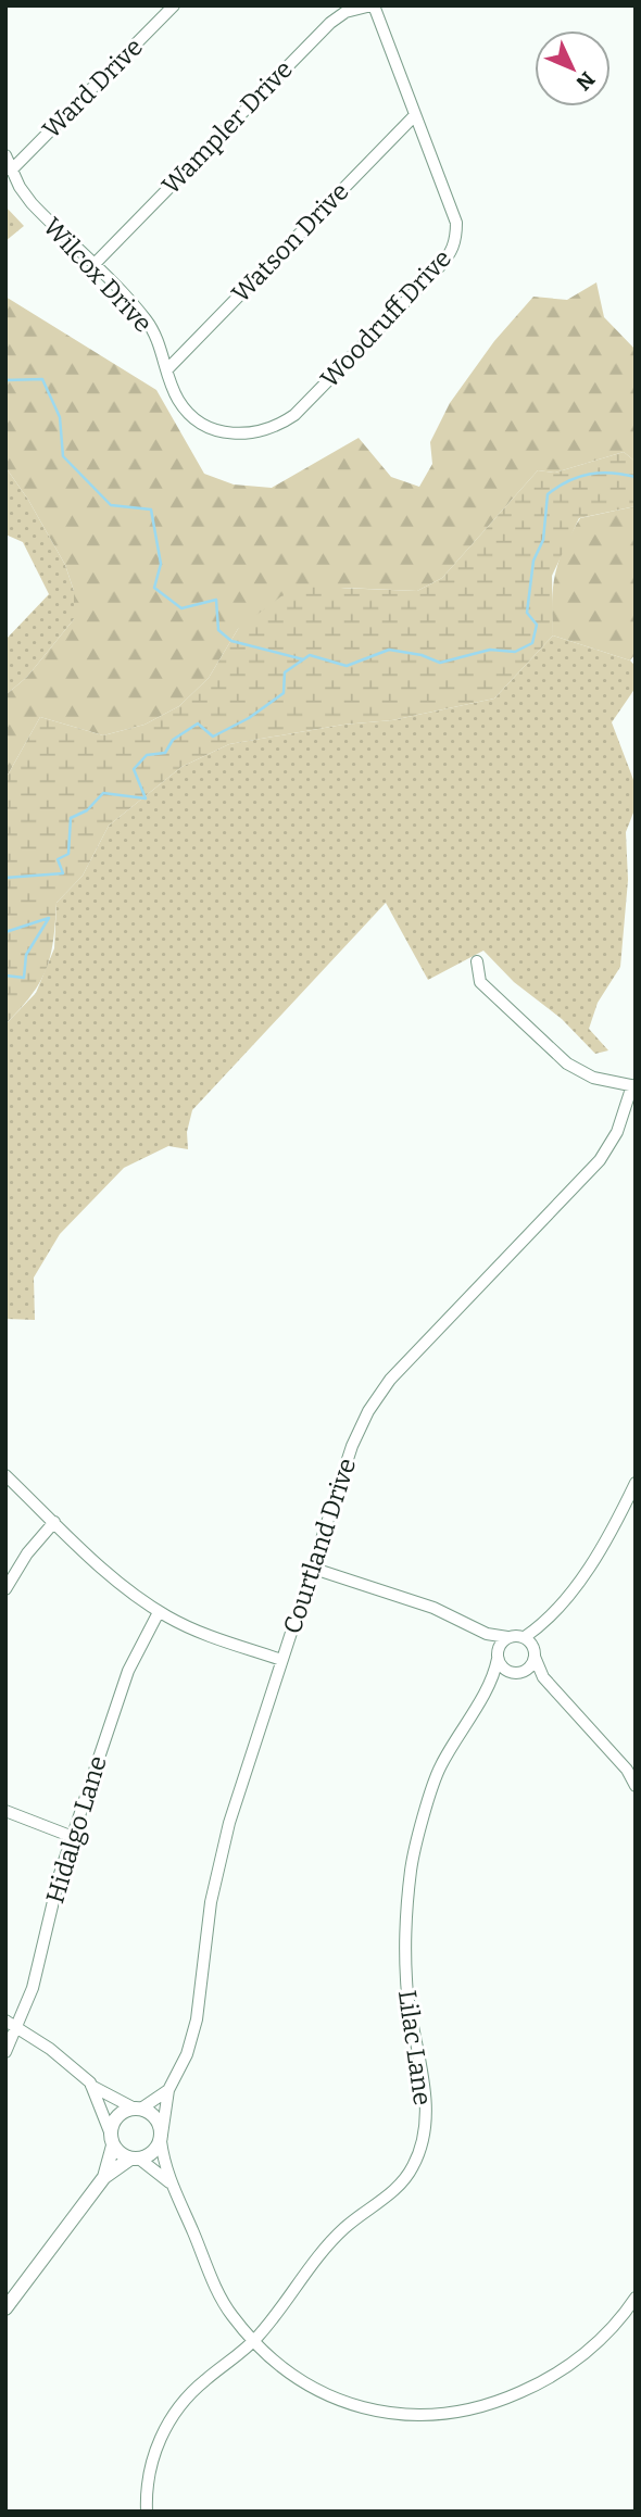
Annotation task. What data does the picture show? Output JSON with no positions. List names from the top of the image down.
{
  "streets": {
    "street": [
      "Ward Drive",
      "Wampler Drive",
      "Watson Drive",
      "Wilcox Drive",
      "Woodruff Drive",
      "Courtland Drive",
      "Hidalgo Lane",
      "Lilac Lane"
    ]
  },
  "crossings": [
    ["Ward Drive", "Wilcox Drive"],
    ["Wampler Drive", "Wilcox Drive"],
    ["Wampler Drive", "Woodruff Drive"],
    ["Watson Drive", "Wilcox Drive"],
    ["Watson Drive", "Woodruff Drive"],
    ["Wilcox Drive", "Woodruff Drive"]
  ],
  "north": "bottom right"
}
